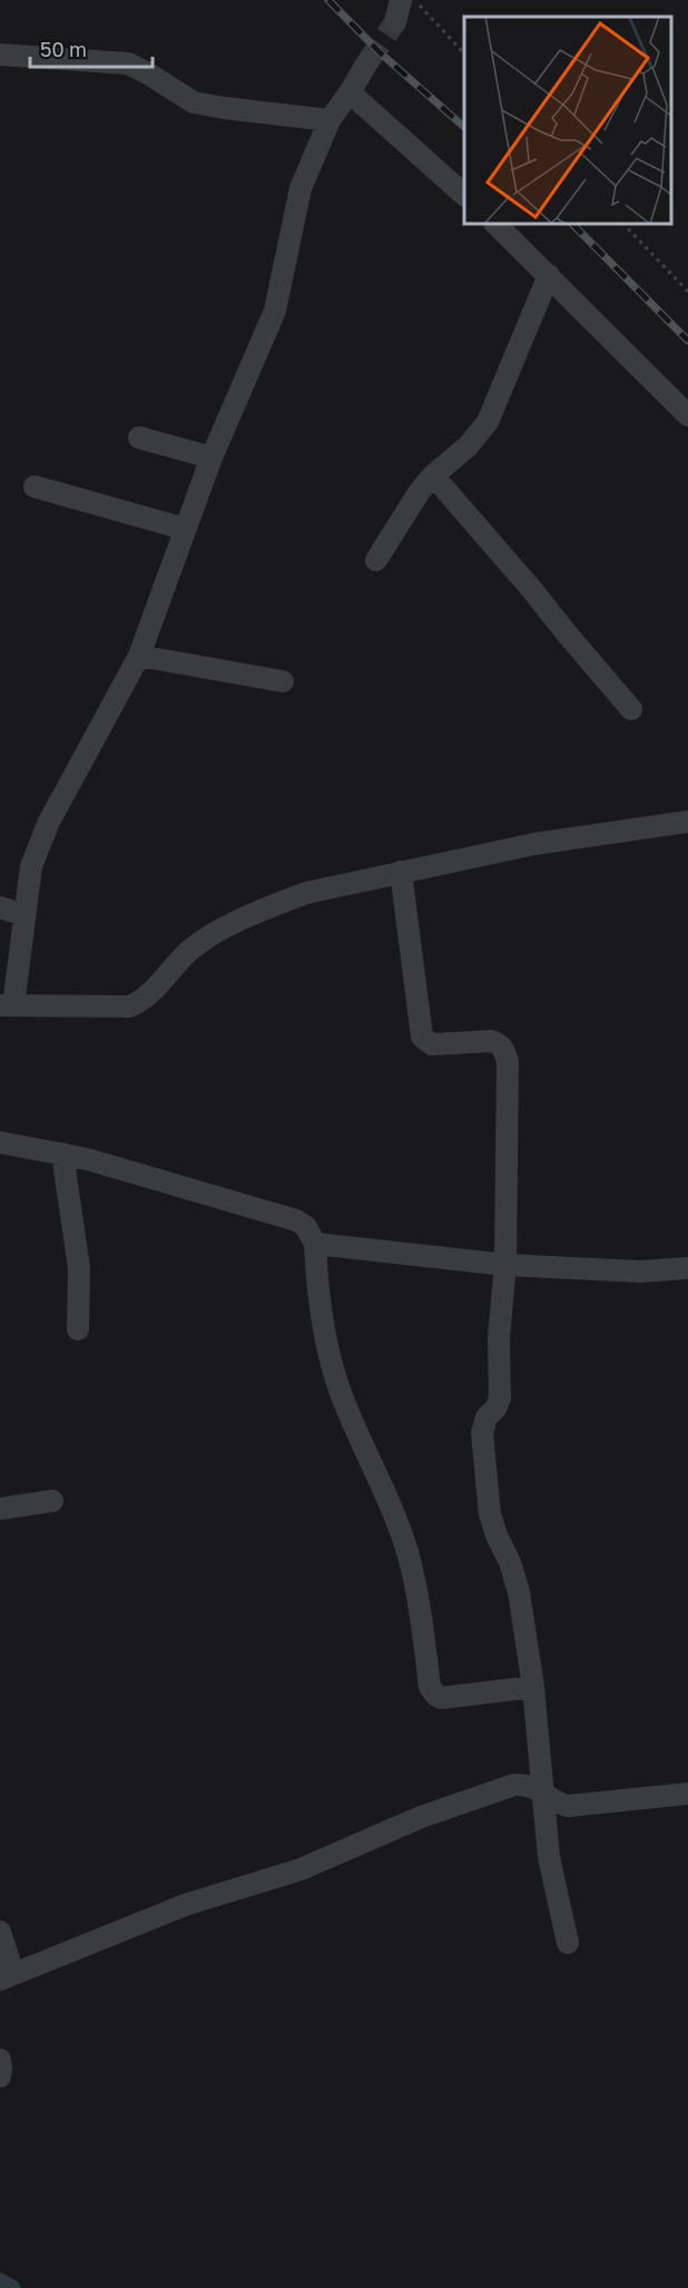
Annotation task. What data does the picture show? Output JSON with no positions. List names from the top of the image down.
{
  "scale_bar": "50 m"
}
